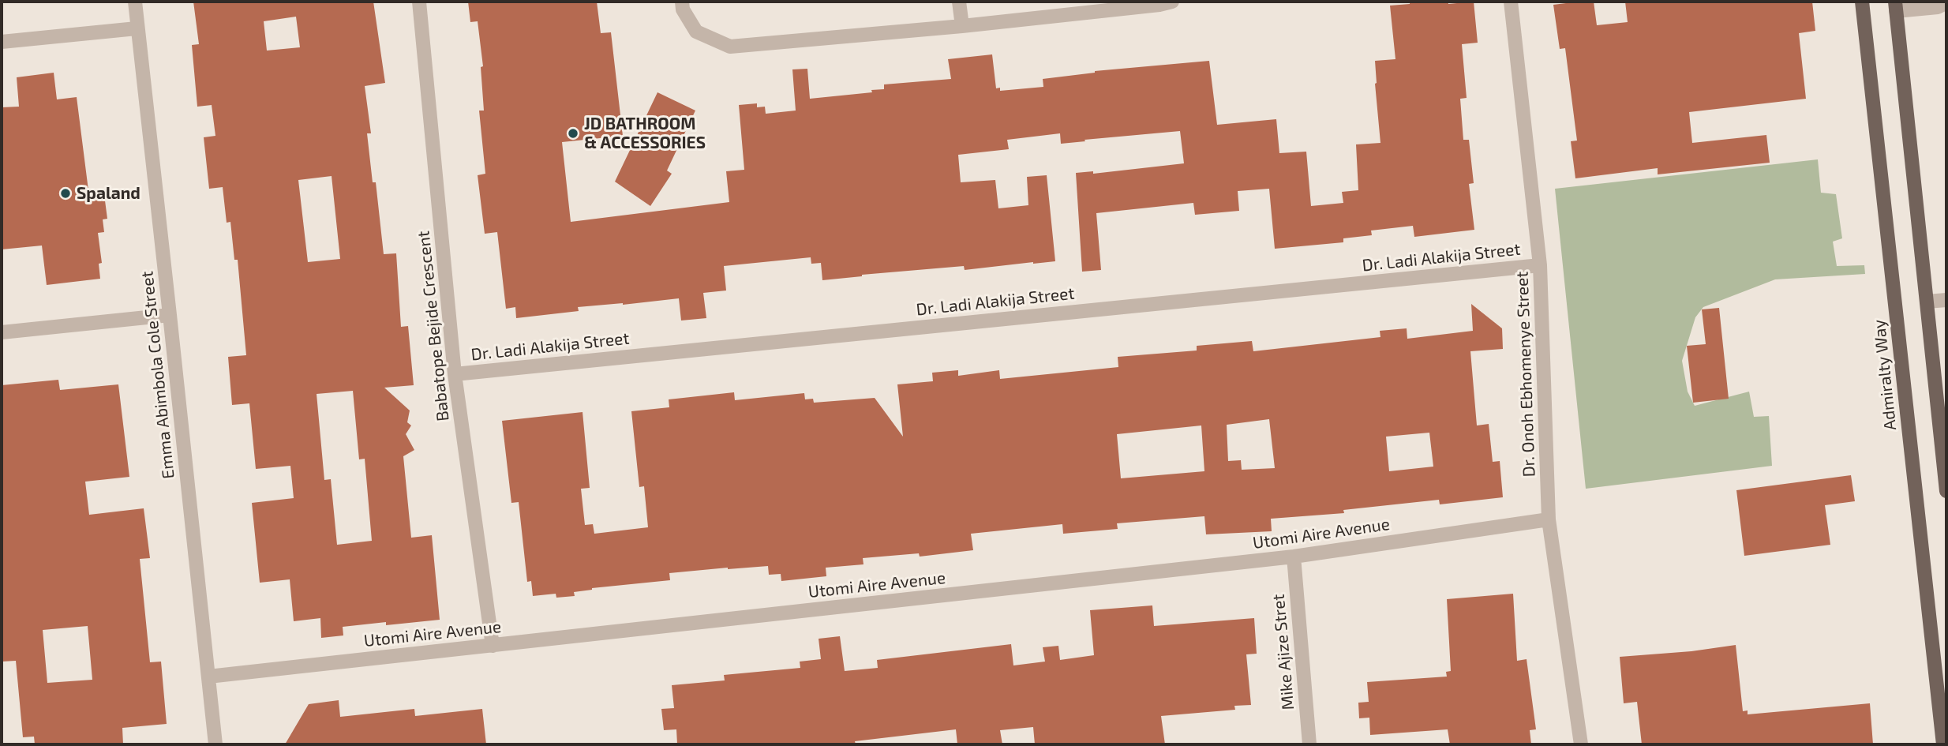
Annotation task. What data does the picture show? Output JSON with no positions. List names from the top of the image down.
{
  "streets": {
    "main road": ["Admiralty Way"],
    "street": [
      "Dr. Ladi Alakija Street",
      "Babatope Bejide Crescent",
      "Dr. Onoh Ebhomenye Street",
      "Emma Abimbola Cole Street",
      "Utomi Aire Avenue",
      "Mike Ajize Stret"
    ]
  },
  "crossings": [
    ["Dr. Ladi Alakija Street", "Babatope Bejide Crescent"],
    ["Dr. Ladi Alakija Street", "Dr. Onoh Ebhomenye Street"],
    ["Babatope Bejide Crescent", "Utomi Aire Avenue"],
    ["Dr. Onoh Ebhomenye Street", "Utomi Aire Avenue"],
    ["Emma Abimbola Cole Street", "Utomi Aire Avenue"],
    ["Utomi Aire Avenue", "Mike Ajize Stret"]
  ],
  "places": ["JD BATHROOM & ACCESSORIES", "Spaland"]
}
